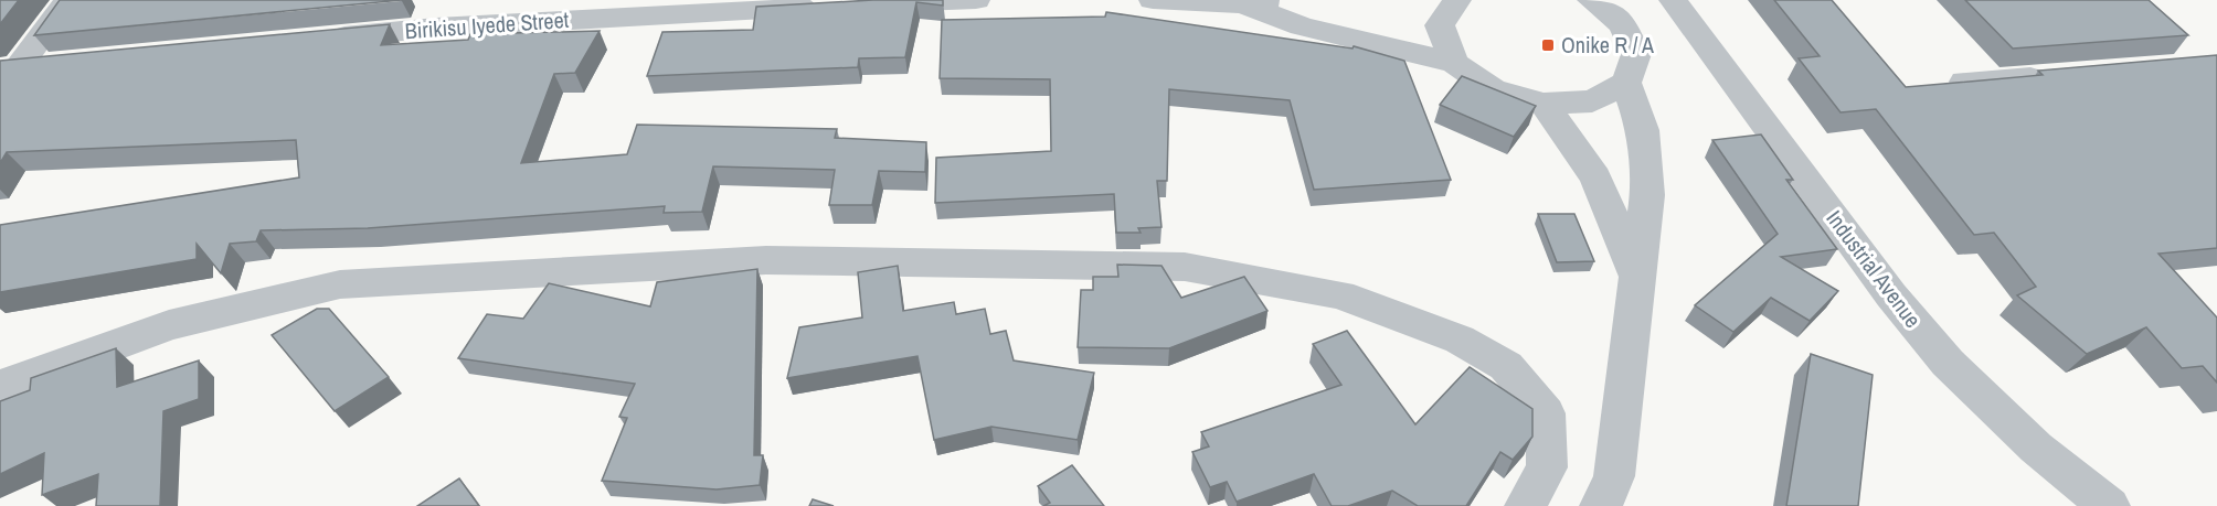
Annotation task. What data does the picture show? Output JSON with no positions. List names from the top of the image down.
{
  "streets": {
    "street": ["Birikisu Iyede Street", "Industrial Avenue"]
  },
  "places": {
    "transit": ["Onike R / A"]
  }
}
